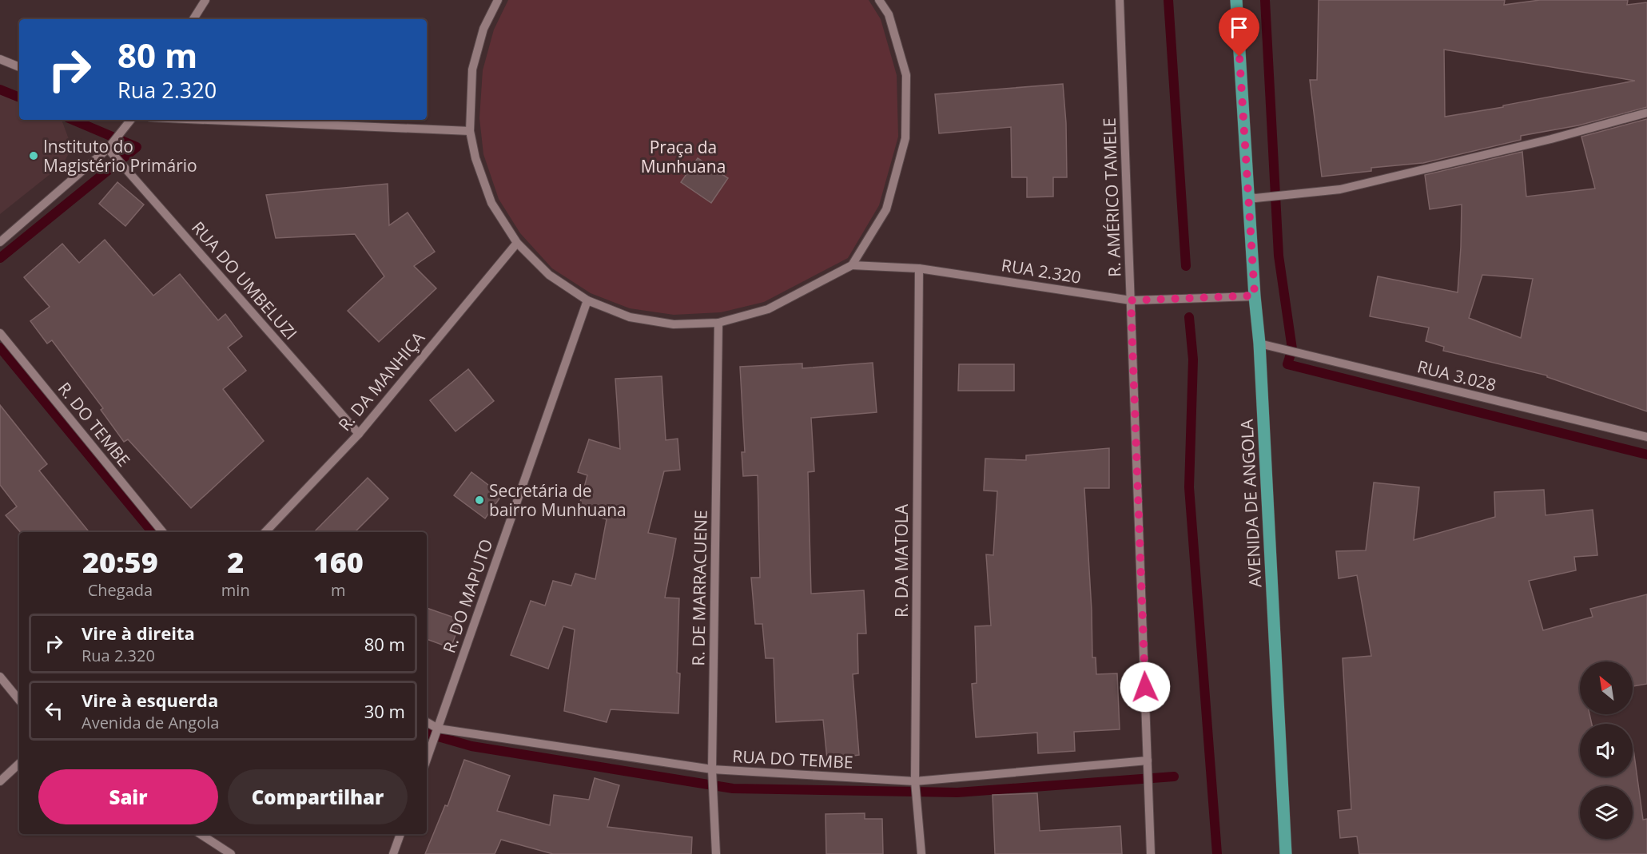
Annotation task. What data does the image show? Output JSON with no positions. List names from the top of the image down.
{
  "streets": {
    "main road": ["AVENIDA DE ANGOLA"],
    "street": [
      "R. AMÉRICO TAMELE",
      "RUA 2.320",
      "RUA DO UMBELUZI",
      "RUA 3.028",
      "R. DA MANHIÇA",
      "R. DO TEMBE",
      "R. DA MATOLA",
      "R. DE MARRACUENE",
      "R. DO MAPUTO",
      "RUA DO TEMBE"
    ]
  },
  "crossings": [
    ["R. AMÉRICO TAMELE", "RUA 2.320"],
    ["R. AMÉRICO TAMELE", "RUA DO TEMBE"],
    ["RUA 2.320", "AVENIDA DE ANGOLA"],
    ["RUA 2.320", "R. DA MATOLA"],
    ["RUA DO UMBELUZI", "R. DA MANHIÇA"],
    ["RUA 3.028", "AVENIDA DE ANGOLA"],
    ["R. DA MATOLA", "RUA DO TEMBE"],
    ["R. DE MARRACUENE", "RUA DO TEMBE"],
    ["R. DO MAPUTO", "RUA DO TEMBE"]
  ],
  "parks": ["Praça da Munhuana"],
  "places": ["Instituto do Magistério Primário", "Secretária de bairro Munhuana"],
  "north": "top left",
  "page": {
    "turn": ["80 m", "Rua 2.320"],
    "eta": [
      "20:59",
      "Chegada",
      "2",
      "min",
      "160",
      "m"
    ],
    "list": [
      {
        "name": "Vire à direita",
        "note": "Rua 2.320",
        "value": "80 m"
      },
      {
        "name": "Vire à esquerda",
        "note": "Avenida de Angola",
        "value": "30 m"
      }
    ],
    "buttons": ["Sair", "Compartilhar"]
  }
}
